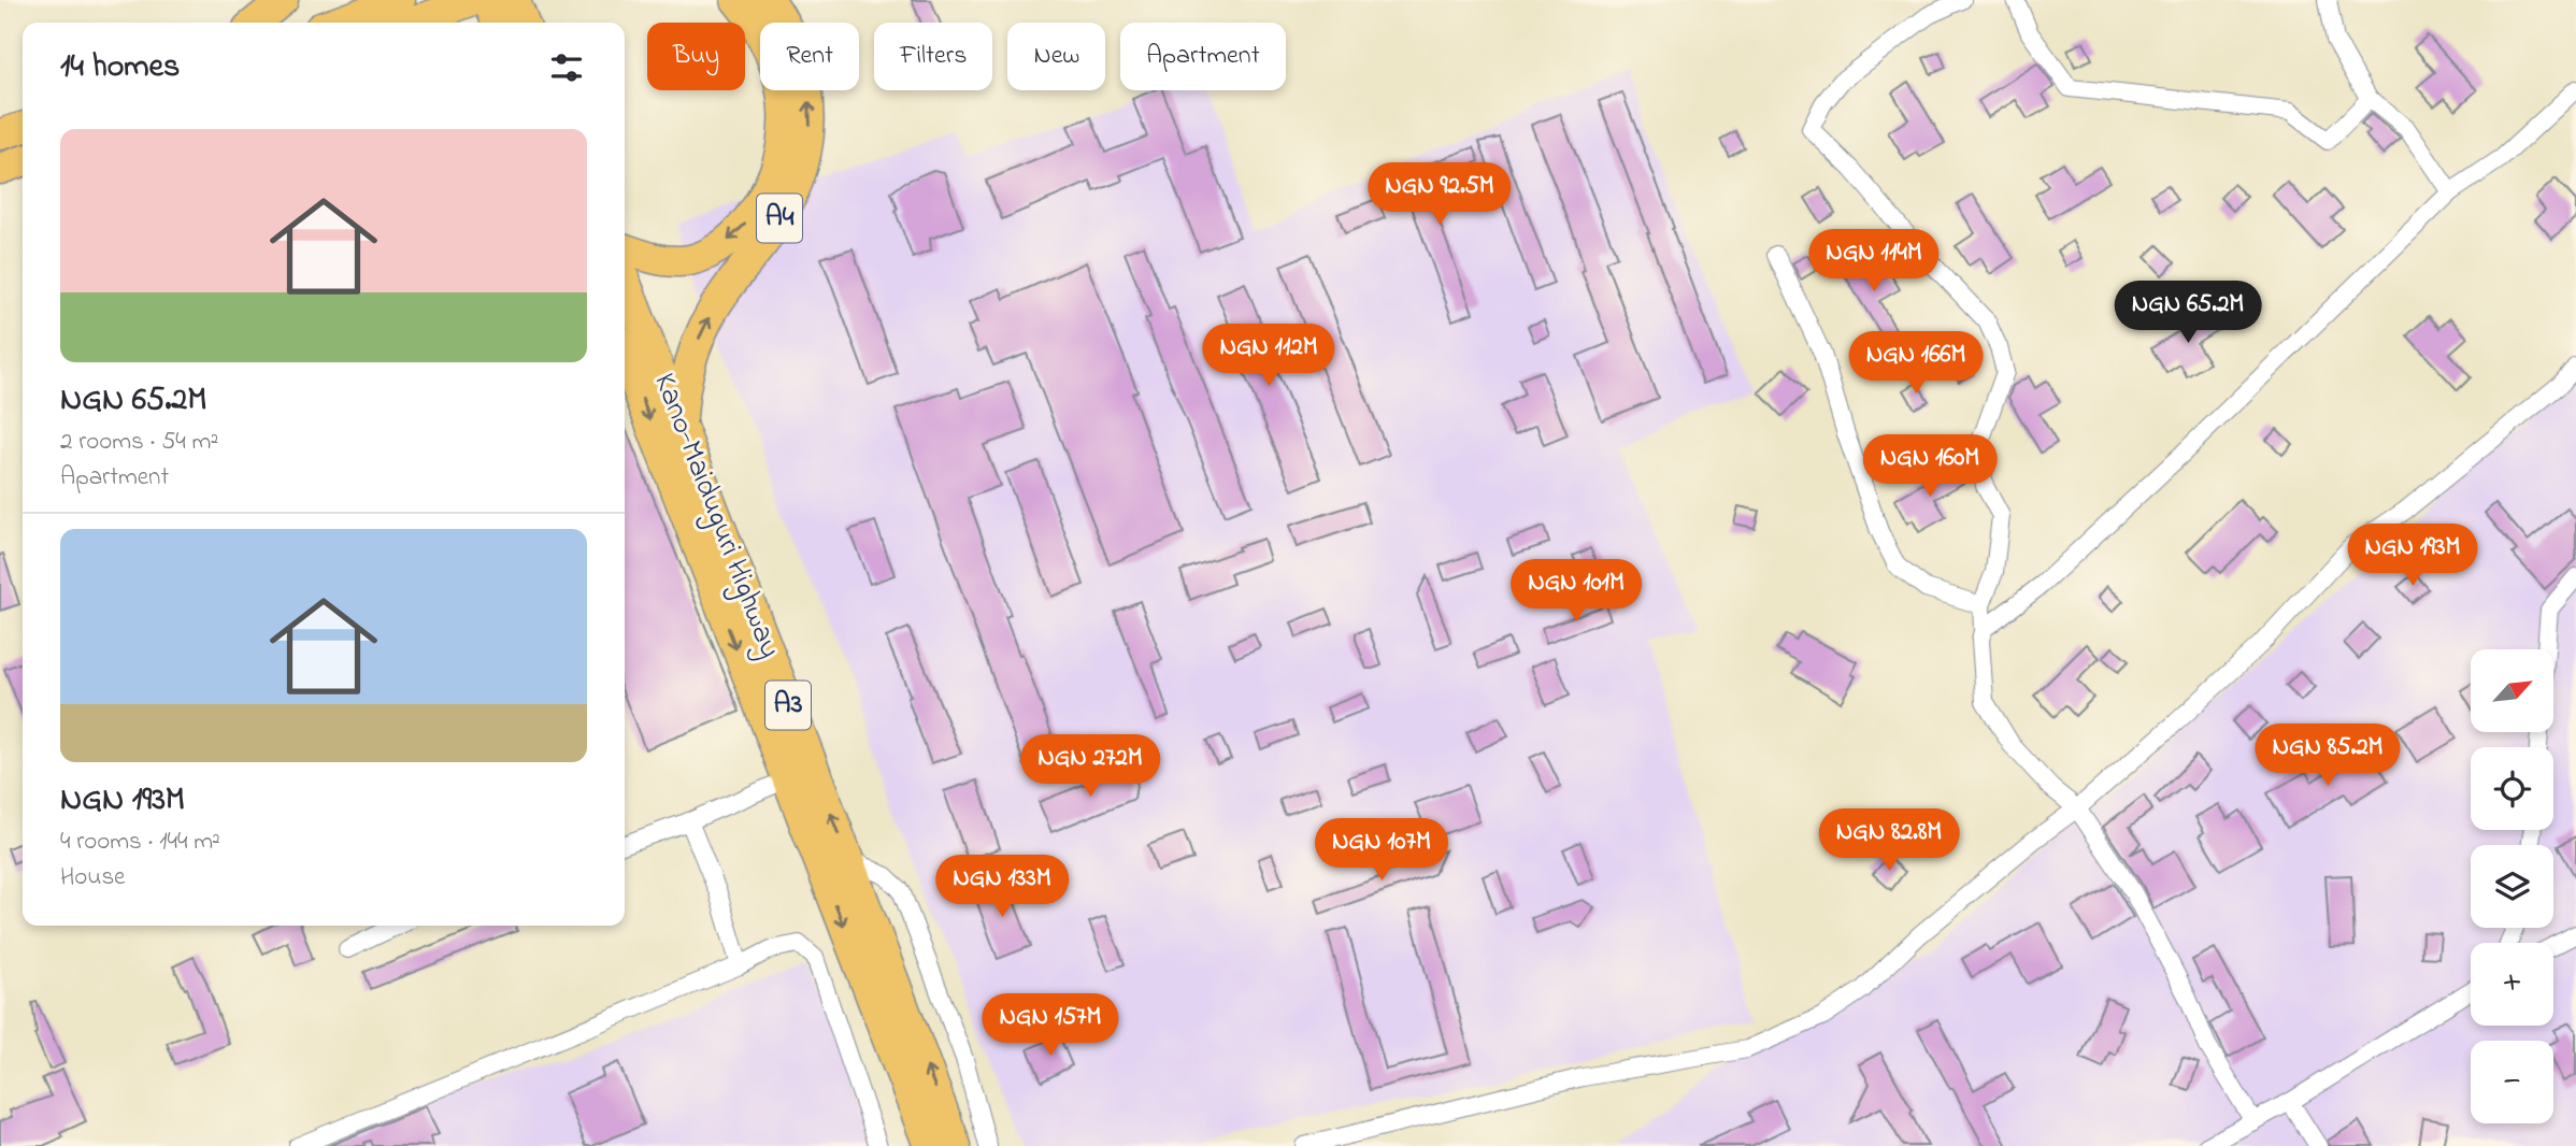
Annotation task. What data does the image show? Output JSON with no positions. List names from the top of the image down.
{
  "streets": {
    "highway": ["A4", "Kano-Maiduguri Highway", "A3"]
  },
  "crossings": [
    ["A4", "Kano-Maiduguri Highway"]
  ],
  "north": "top right",
  "page": {
    "chip": [
      "Buy",
      "Rent",
      "Filters",
      "New",
      "Apartment"
    ],
    "heading": "14 homes",
    "list": [
      {
        "name": "NGN 65.2M",
        "note": "2 rooms · 54 m² · Apartment"
      },
      {
        "name": "NGN 193M",
        "note": "4 rooms · 144 m² · House"
      }
    ],
    "price": [
      "NGN 92.5M",
      "NGN 114M",
      "NGN 65.2M",
      "NGN 112M",
      "NGN 166M",
      "NGN 160M",
      "NGN 193M",
      "NGN 101M",
      "NGN 85.2M",
      "NGN 272M",
      "NGN 82.8M",
      "NGN 107M",
      "NGN 133M",
      "NGN 157M"
    ],
    "map_buttons": ["+", "−"]
  }
}
